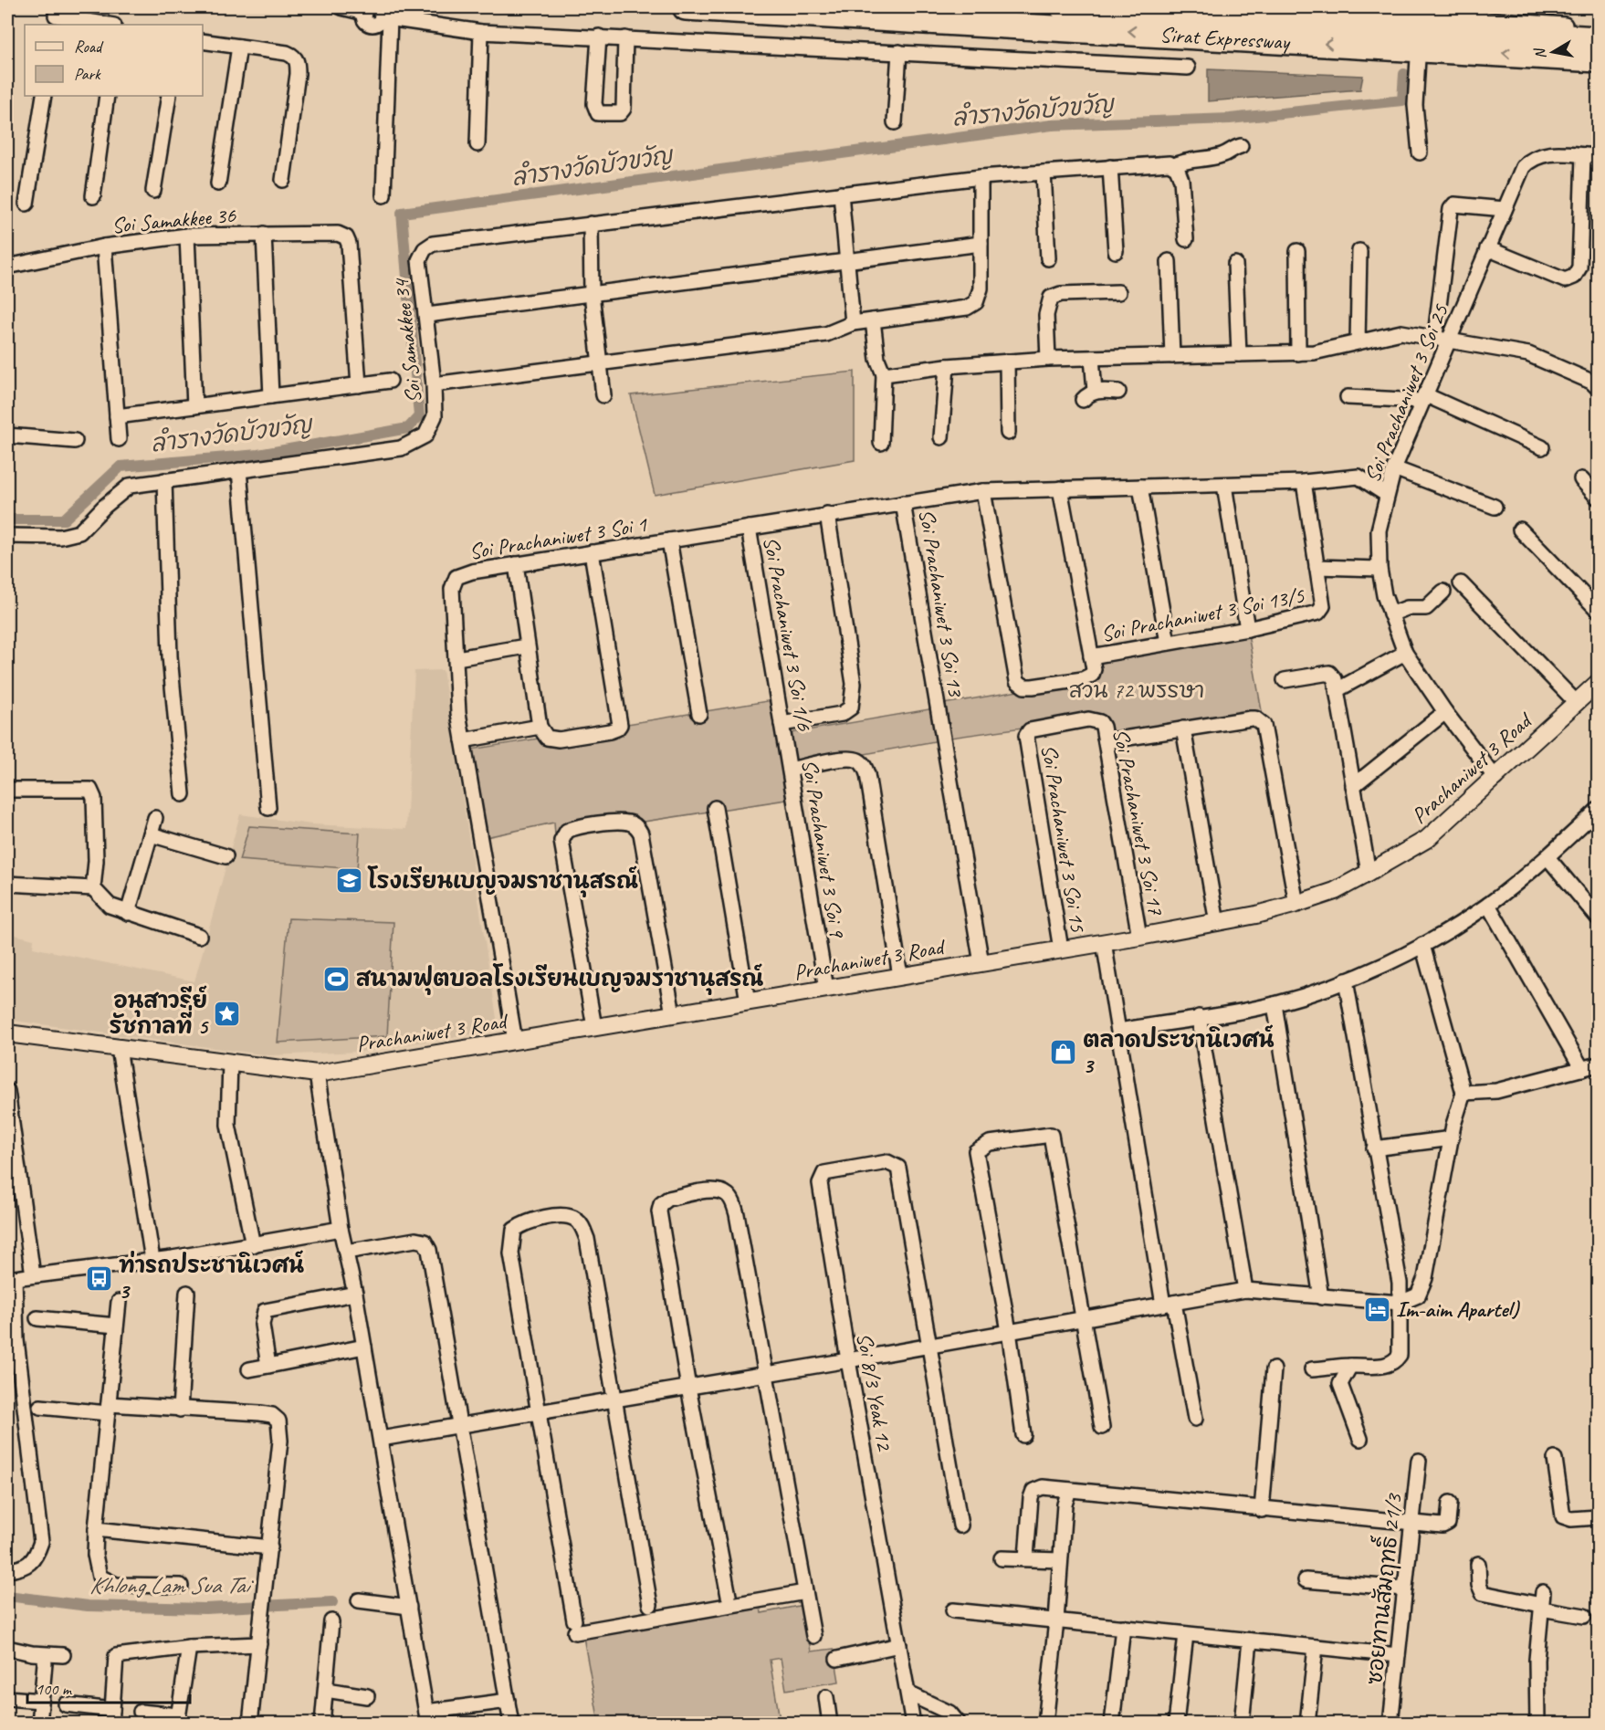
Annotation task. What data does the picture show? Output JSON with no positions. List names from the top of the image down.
{
  "streets": {
    "highway": ["Sirat Expressway"],
    "street": [
      "Soi Samakkee 36",
      "Soi Samakkee 34",
      "Soi Prachaniwet 3 Soi 25",
      "Soi Prachaniwet 3 Soi 1",
      "Soi Prachaniwet 3 Soi 13",
      "Soi Prachaniwet 3 Soi 13/5",
      "Soi Prachaniwet 3 Soi 1/6",
      "Prachaniwet 3 Road",
      "Soi Prachaniwet 3 Soi 17",
      "Soi Prachaniwet 3 Soi 15",
      "Soi Prachaniwet 3 Soi 9",
      "Soi 8/3 Yeak 12",
      "ซอยทานสัมฤทธิ์ 21/3"
    ]
  },
  "crossings": [
    ["Soi Prachaniwet 3 Soi 25", "Soi Prachaniwet 3 Soi 13"],
    ["Soi Prachaniwet 3 Soi 25", "Prachaniwet 3 Road"],
    ["Soi Prachaniwet 3 Soi 1", "Soi Prachaniwet 3 Soi 13"],
    ["Soi Prachaniwet 3 Soi 1", "Soi Prachaniwet 3 Soi 1/6"],
    ["Soi Prachaniwet 3 Soi 1", "Prachaniwet 3 Road"],
    ["Soi Prachaniwet 3 Soi 13", "Soi Prachaniwet 3 Soi 13/5"],
    ["Soi Prachaniwet 3 Soi 13", "Prachaniwet 3 Road"],
    ["Soi Prachaniwet 3 Soi 1/6", "Soi Prachaniwet 3 Soi 9"],
    ["Prachaniwet 3 Road", "Soi Prachaniwet 3 Soi 17"],
    ["Prachaniwet 3 Road", "Soi Prachaniwet 3 Soi 15"],
    ["Prachaniwet 3 Road", "Soi Prachaniwet 3 Soi 9"],
    ["Soi Prachaniwet 3 Soi 17", "Soi Prachaniwet 3 Soi 15"]
  ],
  "water": ["ลำรางวัดบัวขวัญ", "Khlong Lam Sua Tai"],
  "parks": ["สวน 72 พรรษา"],
  "places": {
    "school or university": ["โรงเรียนเบญจมราชานุสรณ์"],
    "sports": ["สนามฟุตบอลโรงเรียนเบญจมราชานุสรณ์"],
    "place": ["อนุสาวรีย์ รัชกาลที่ 5"],
    "shop": ["ตลาดประชานิเวศน์ 3"],
    "bus stop": ["ท่ารถประชานิเวศน์ 3"],
    "hotel": ["Im-aim Apartel)"]
  },
  "legend": ["Road", "Park"],
  "scale_bar": "100 m",
  "north": "left"
}
